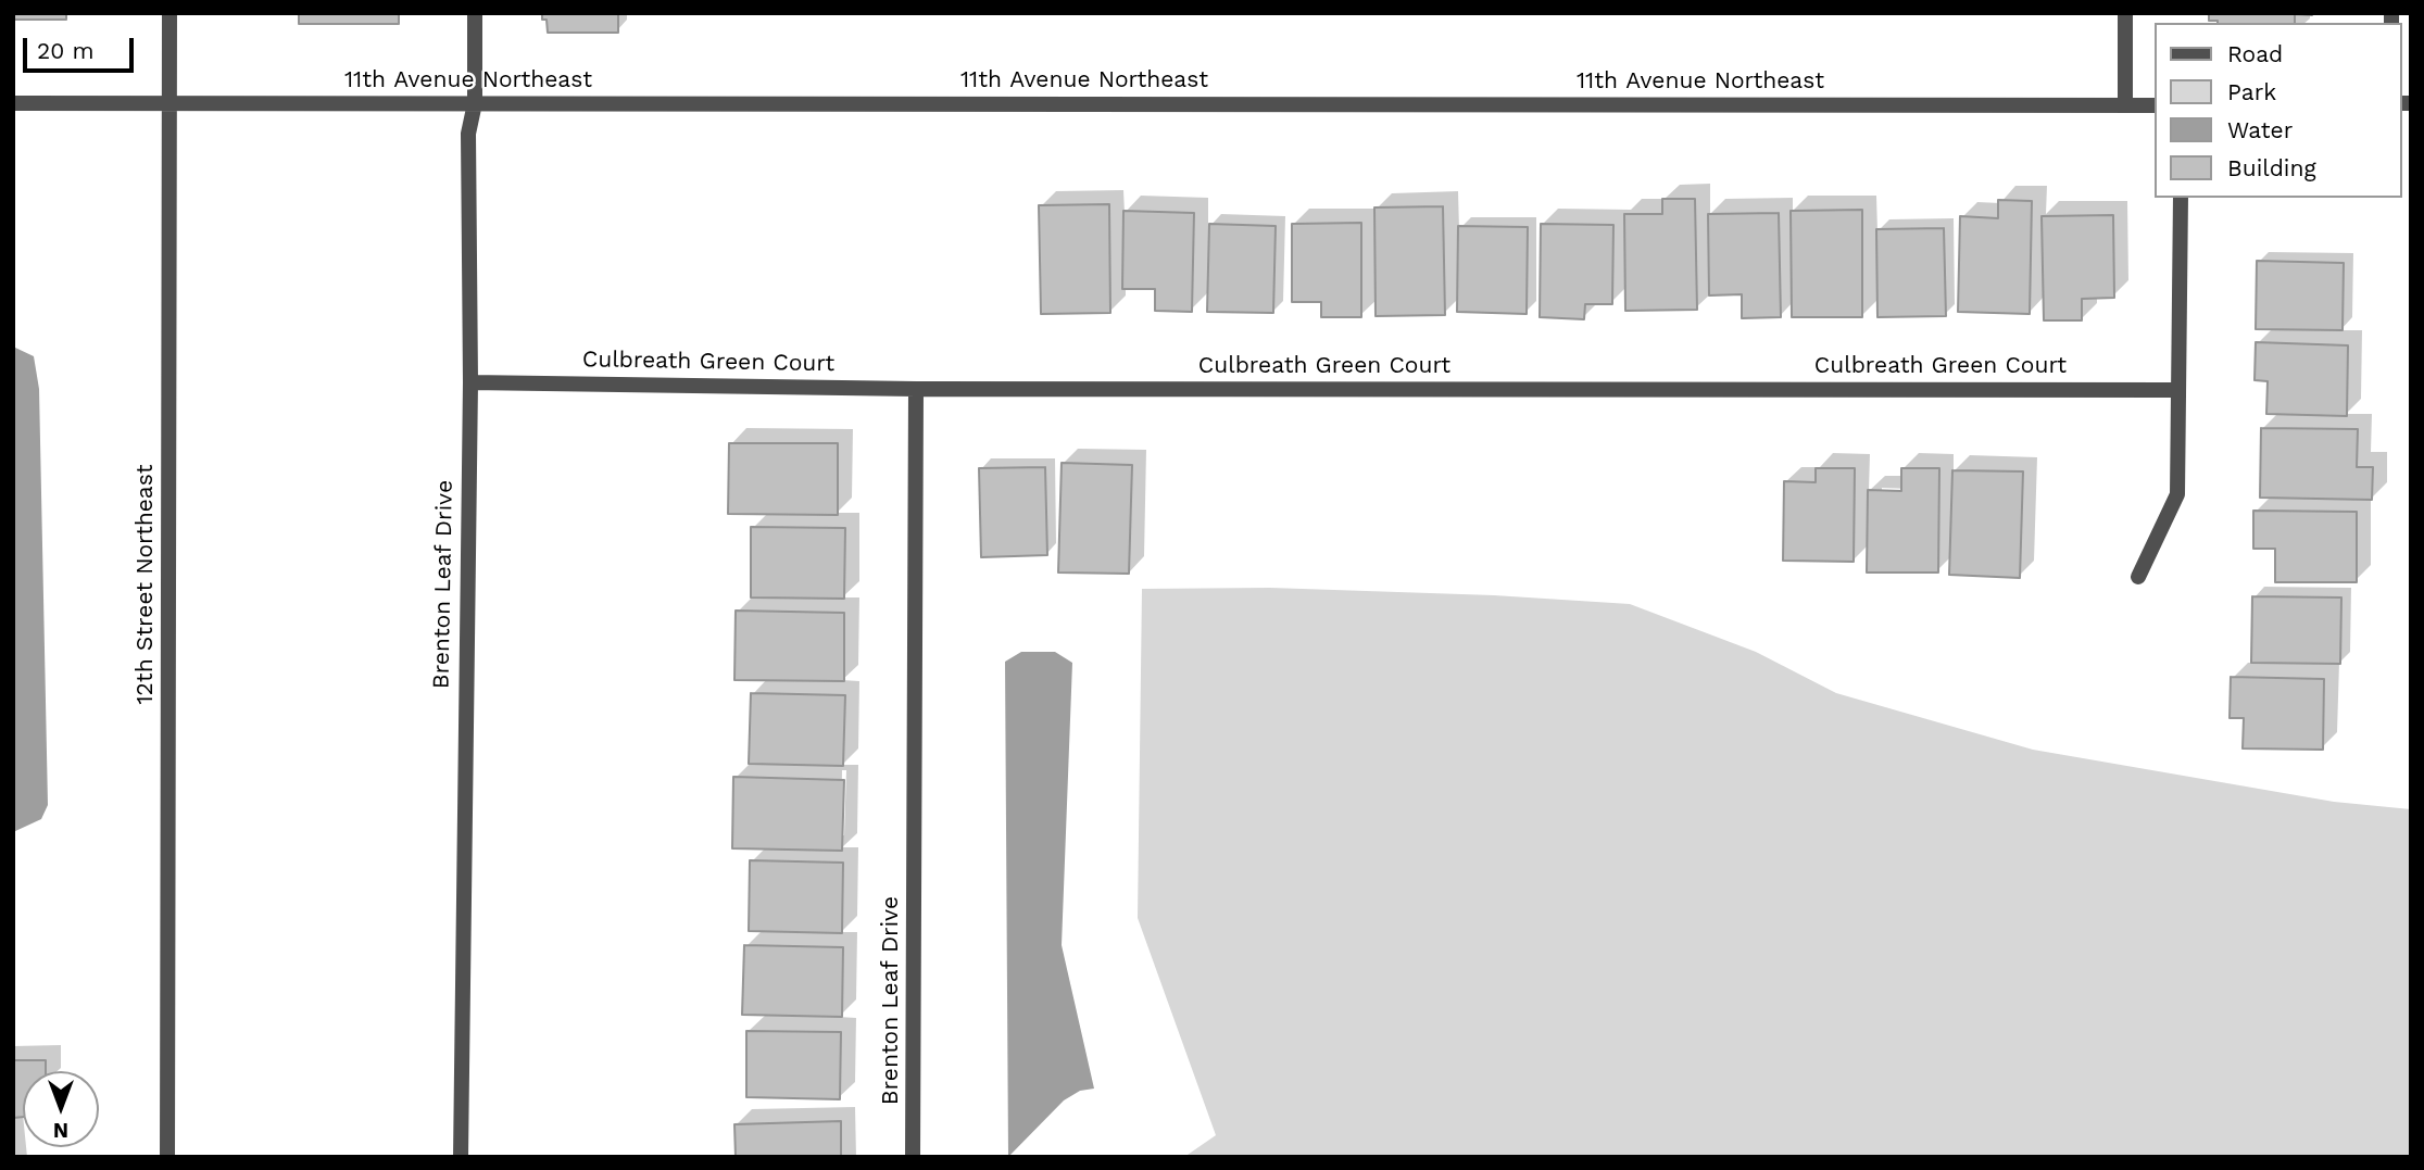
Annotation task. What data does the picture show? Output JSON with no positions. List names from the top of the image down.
{
  "streets": {
    "street": [
      "11th Avenue Northeast",
      "Culbreath Green Court",
      "12th Street Northeast",
      "Brenton Leaf Drive"
    ]
  },
  "crossings": [
    ["11th Avenue Northeast", "12th Street Northeast"],
    ["11th Avenue Northeast", "Brenton Leaf Drive"],
    ["Culbreath Green Court", "Brenton Leaf Drive"]
  ],
  "legend": [
    "Road",
    "Park",
    "Water",
    "Building"
  ],
  "scale_bar": "20 m",
  "north": "bottom"
}
